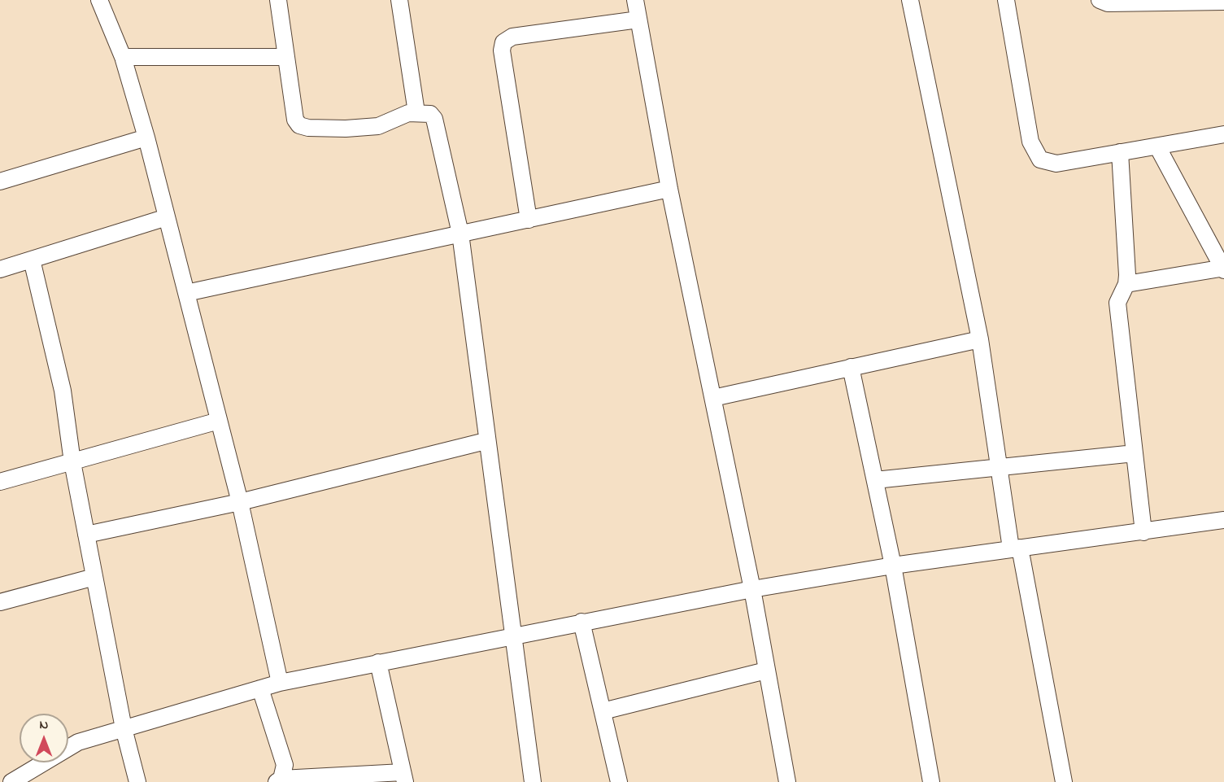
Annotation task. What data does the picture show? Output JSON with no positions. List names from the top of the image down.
{
  "north": "top"
}
